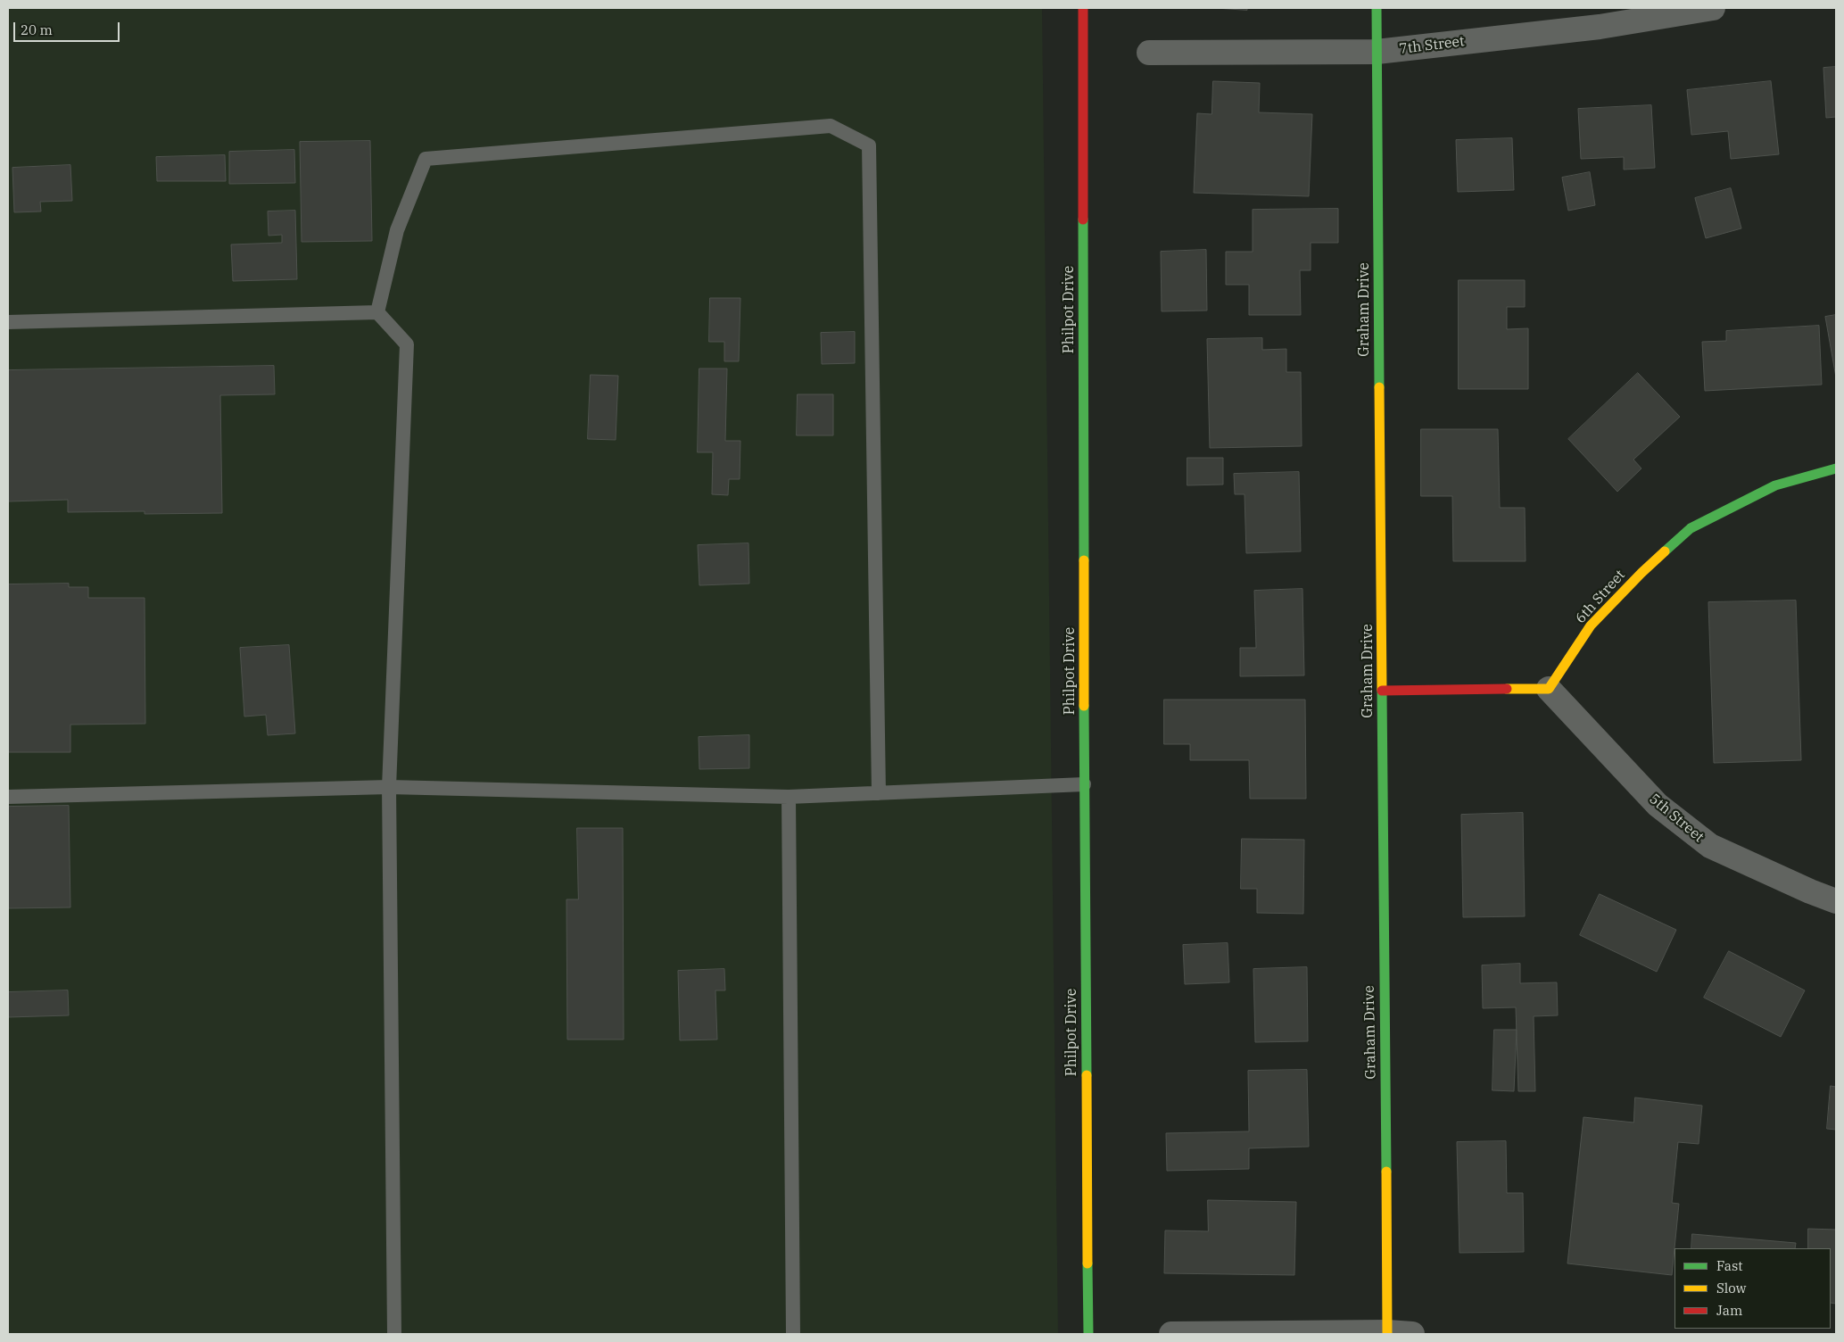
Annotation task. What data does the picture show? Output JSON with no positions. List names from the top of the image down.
{
  "streets": {
    "street": [
      "7th Street",
      "Philpot Drive",
      "Graham Drive",
      "6th Street",
      "5th Street"
    ]
  },
  "crossings": [
    ["7th Street", "Graham Drive"],
    ["6th Street", "5th Street"]
  ],
  "legend": ["Fast", "Slow", "Jam"],
  "scale_bar": "20 m"
}
